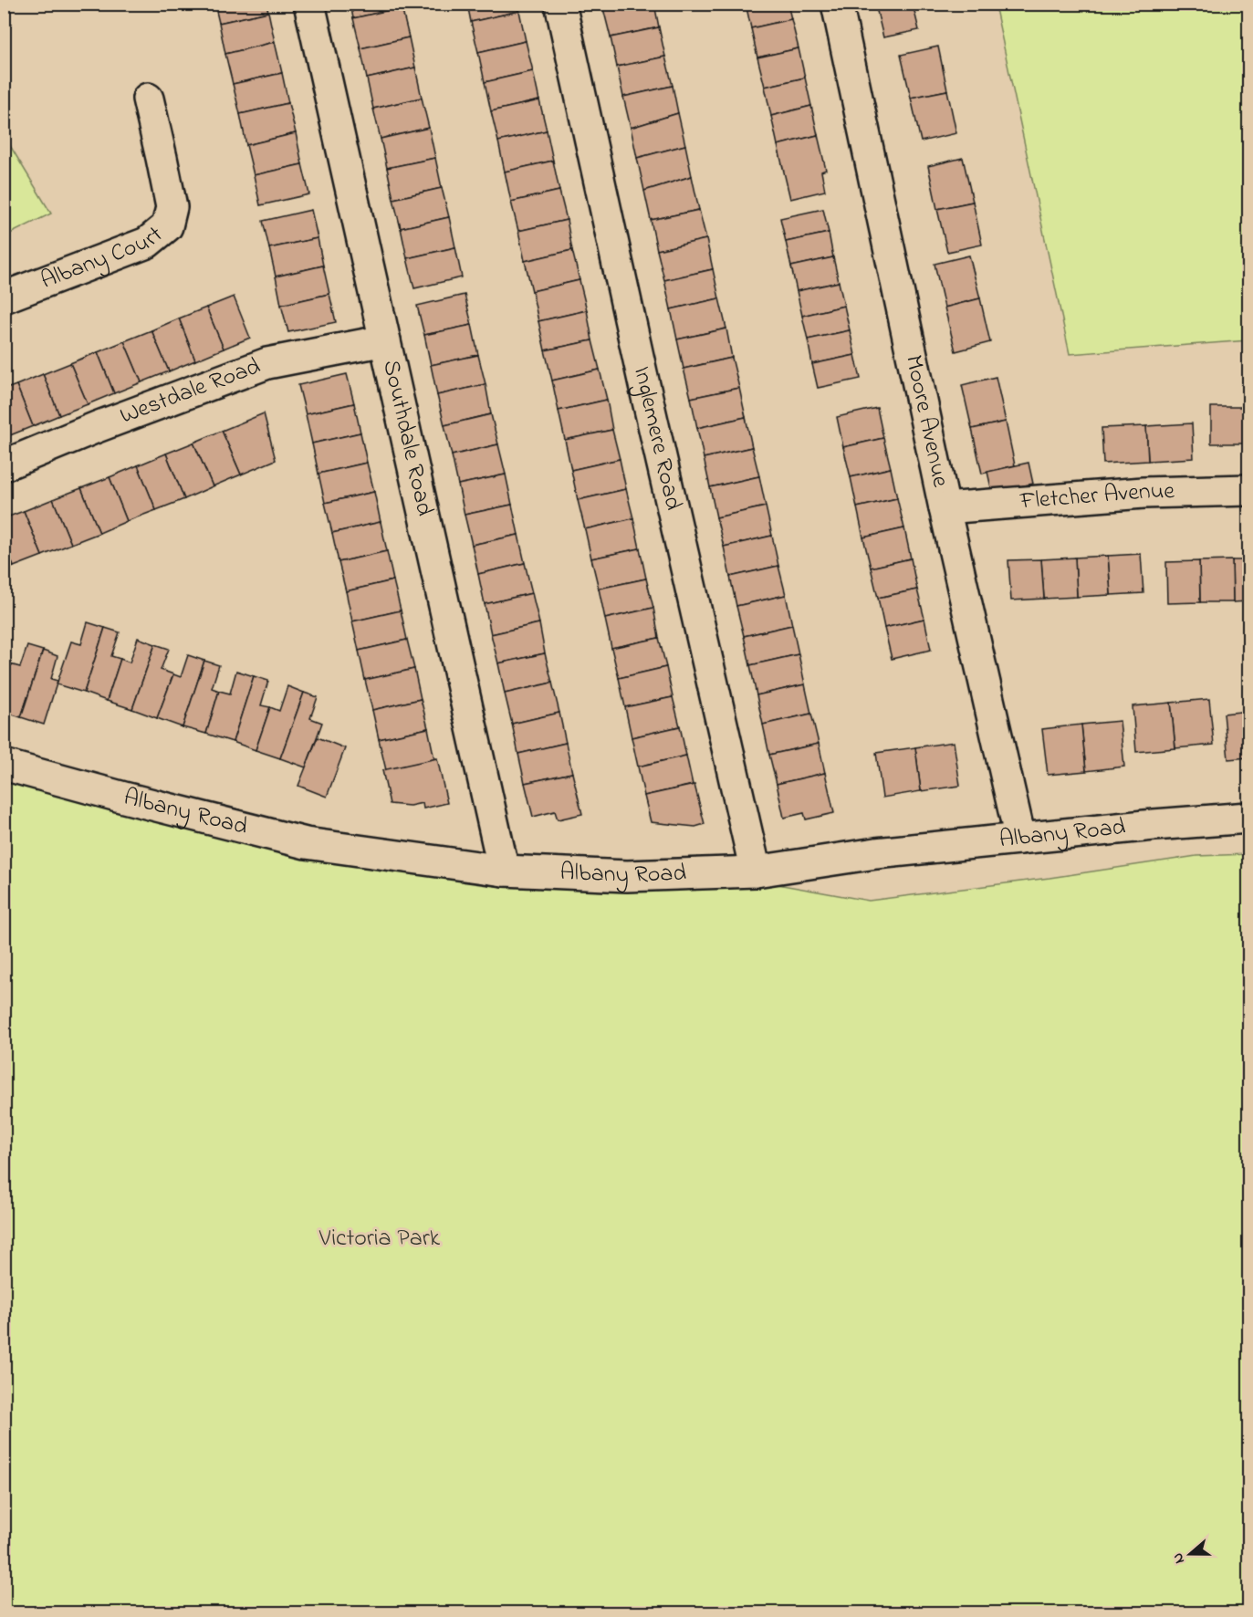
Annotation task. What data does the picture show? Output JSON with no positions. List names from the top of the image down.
{
  "streets": {
    "street": [
      "Albany Court",
      "Westdale Road",
      "Moore Avenue",
      "Southdale Road",
      "Inglemere Road",
      "Fletcher Avenue",
      "Albany Road"
    ]
  },
  "crossings": [
    ["Westdale Road", "Southdale Road"],
    ["Moore Avenue", "Fletcher Avenue"],
    ["Moore Avenue", "Albany Road"],
    ["Southdale Road", "Albany Road"],
    ["Inglemere Road", "Albany Road"]
  ],
  "parks": ["Victoria Park"],
  "north": "left"
}
